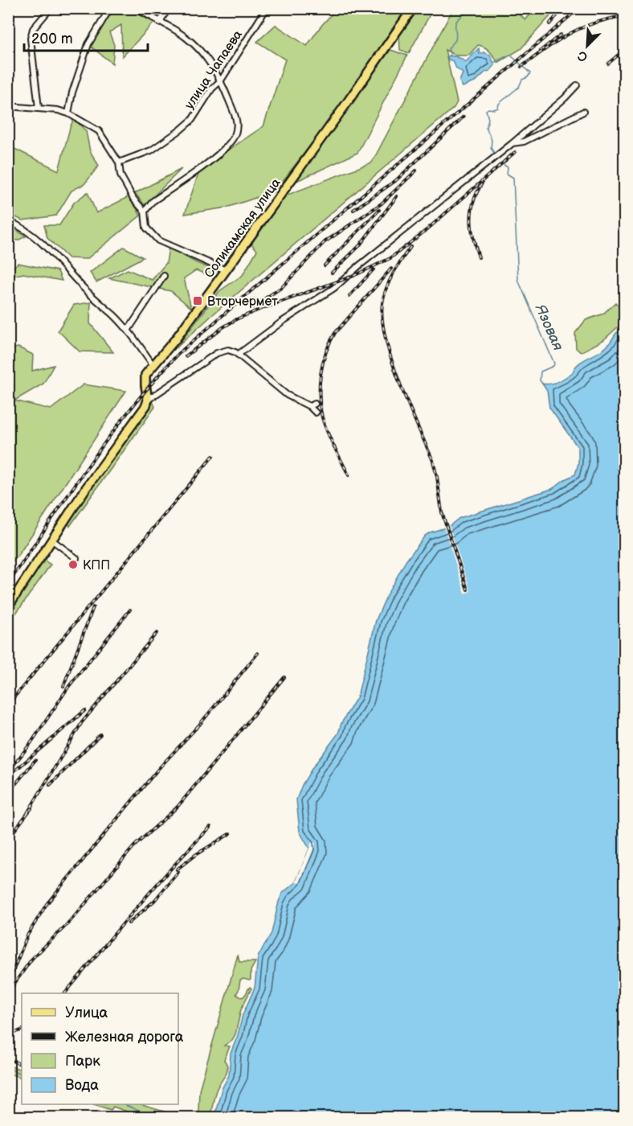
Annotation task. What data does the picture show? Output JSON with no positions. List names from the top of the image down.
{
  "streets": {
    "main road": ["Соликамская улица"],
    "street": ["улица Чапаева"]
  },
  "water": ["Язовая"],
  "places": {
    "transit": ["Вторчермет"],
    "other": ["КПП"]
  },
  "legend": [
    "Улица",
    "Железная дорога",
    "Парк",
    "Вода"
  ],
  "scale_bar": "200 m",
  "north": "bottom left"
}
